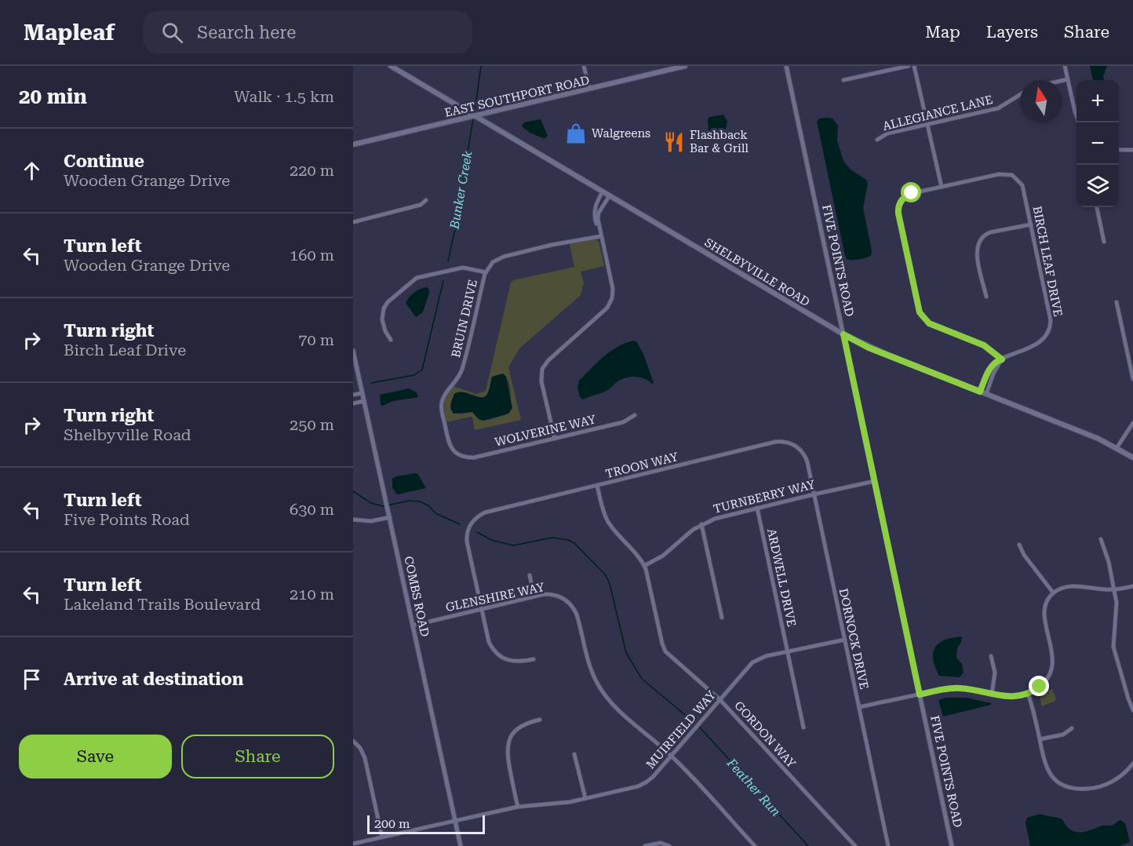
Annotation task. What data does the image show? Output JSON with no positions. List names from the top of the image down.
{
  "streets": {
    "main road": ["EAST SOUTHPORT ROAD", "SHELBYVILLE ROAD"],
    "street": [
      "ALLEGIANCE LANE",
      "FIVE POINTS ROAD",
      "BIRCH LEAF DRIVE",
      "BRUIN DRIVE",
      "WOLVERINE WAY",
      "TROON WAY",
      "TURNBERRY WAY",
      "ARDWELL DRIVE",
      "COMBS ROAD",
      "GLENSHIRE WAY",
      "DORNOCK DRIVE",
      "MUIRFIELD WAY",
      "GORDON WAY"
    ]
  },
  "crossings": [
    ["EAST SOUTHPORT ROAD", "SHELBYVILLE ROAD"],
    ["FIVE POINTS ROAD", "SHELBYVILLE ROAD"],
    ["FIVE POINTS ROAD", "TURNBERRY WAY"],
    ["BIRCH LEAF DRIVE", "SHELBYVILLE ROAD"],
    ["BRUIN DRIVE", "WOLVERINE WAY"],
    ["TROON WAY", "GLENSHIRE WAY"],
    ["TROON WAY", "DORNOCK DRIVE"],
    ["TROON WAY", "GORDON WAY"],
    ["TURNBERRY WAY", "ARDWELL DRIVE"],
    ["TURNBERRY WAY", "DORNOCK DRIVE"],
    ["TURNBERRY WAY", "GORDON WAY"],
    ["ARDWELL DRIVE", "MUIRFIELD WAY"],
    ["COMBS ROAD", "GLENSHIRE WAY"],
    ["COMBS ROAD", "MUIRFIELD WAY"],
    ["GLENSHIRE WAY", "MUIRFIELD WAY"],
    ["DORNOCK DRIVE", "MUIRFIELD WAY"],
    ["MUIRFIELD WAY", "GORDON WAY"]
  ],
  "water": ["Bunker Creek", "Feather Run"],
  "places": {
    "shop": ["Walgreens"],
    "restaurant": ["Flashback Bar & Grill"]
  },
  "scale_bar": "200 m",
  "north": "top",
  "page": {
    "header": "Mapleaf",
    "search": "Search here",
    "nav": ["Map", "Layers", "Share"],
    "heading": ["20 min", "Walk · 1.5 km"],
    "map_buttons": ["+", "−"],
    "list": [
      ["Continue", "Wooden Grange Drive", "220 m"],
      ["Turn left", "Wooden Grange Drive", "160 m"],
      ["Turn right", "Birch Leaf Drive", "70 m"],
      ["Turn right", "Shelbyville Road", "250 m"],
      ["Turn left", "Five Points Road", "630 m"],
      ["Turn left", "Lakeland Trails Boulevard", "210 m"],
      "Arrive at destination"
    ],
    "buttons": ["Save", "Share"],
    "scale": "200 m"
  }
}
